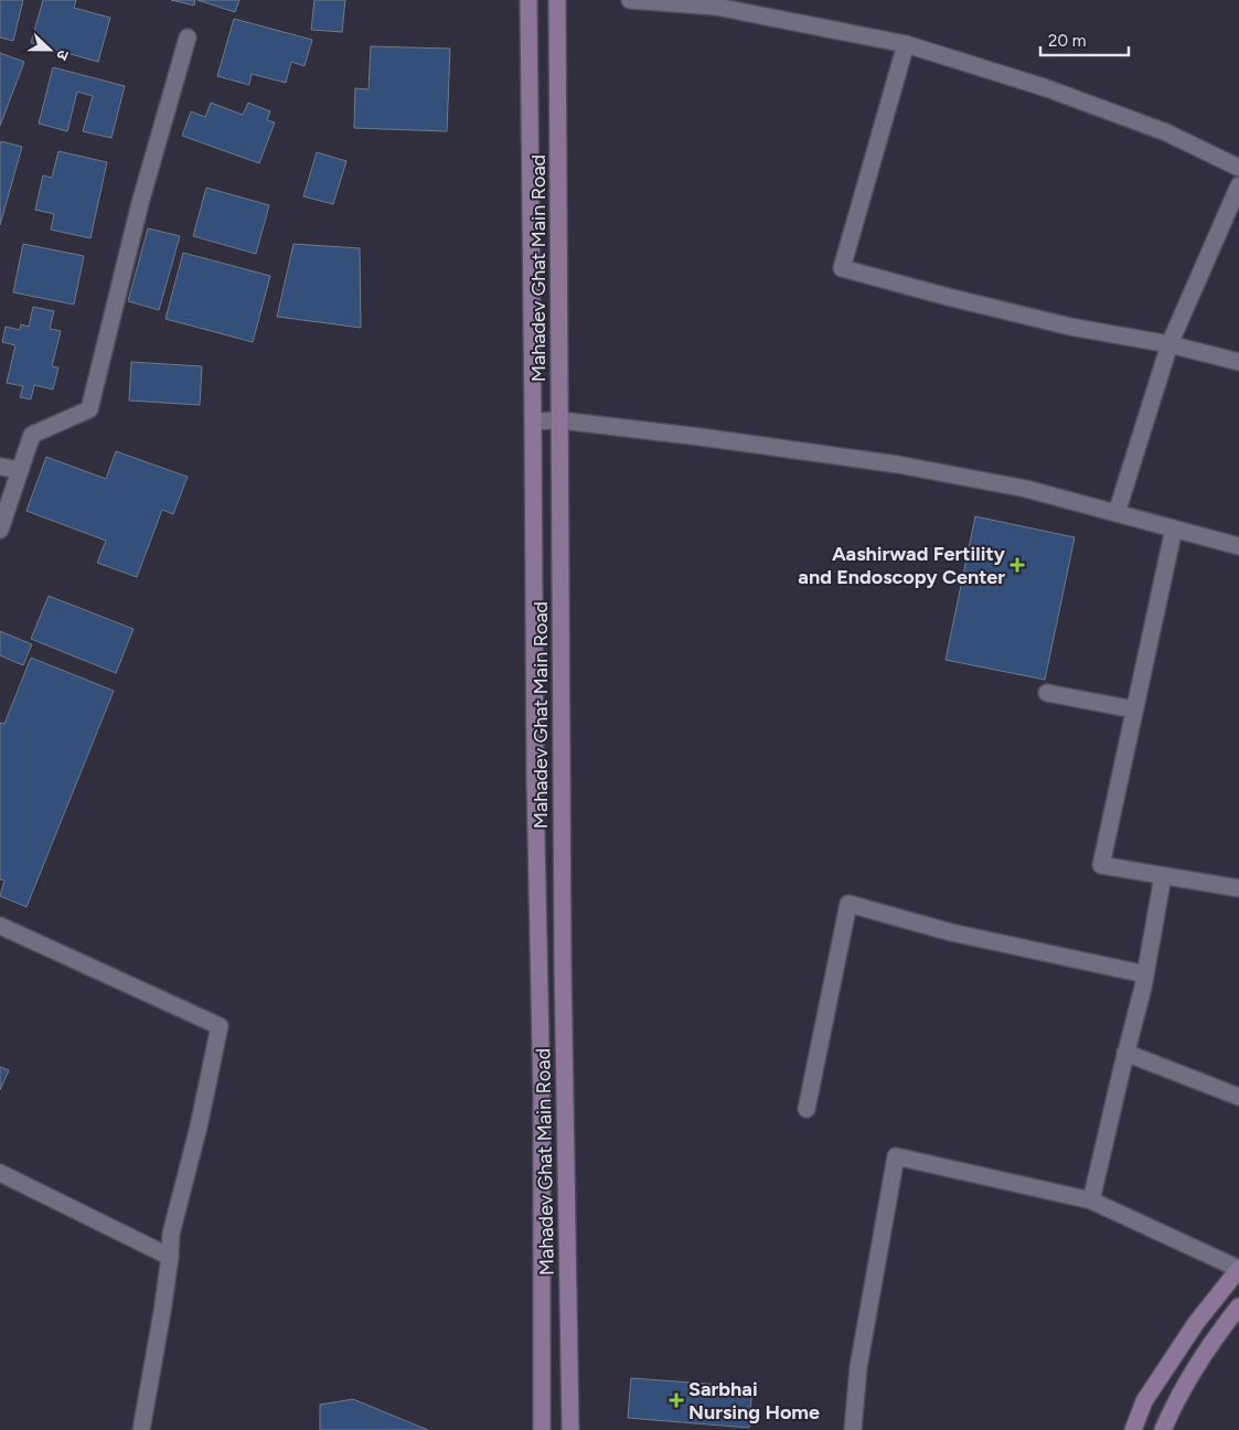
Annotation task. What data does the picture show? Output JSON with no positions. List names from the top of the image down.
{
  "streets": {
    "street": ["Mahadev Ghat Main Road"]
  },
  "places": {
    "health": ["Aashirwad Fertility and Endoscopy Center", "Sarbhai Nursing Home"]
  },
  "scale_bar": "20 m",
  "north": "right"
}
